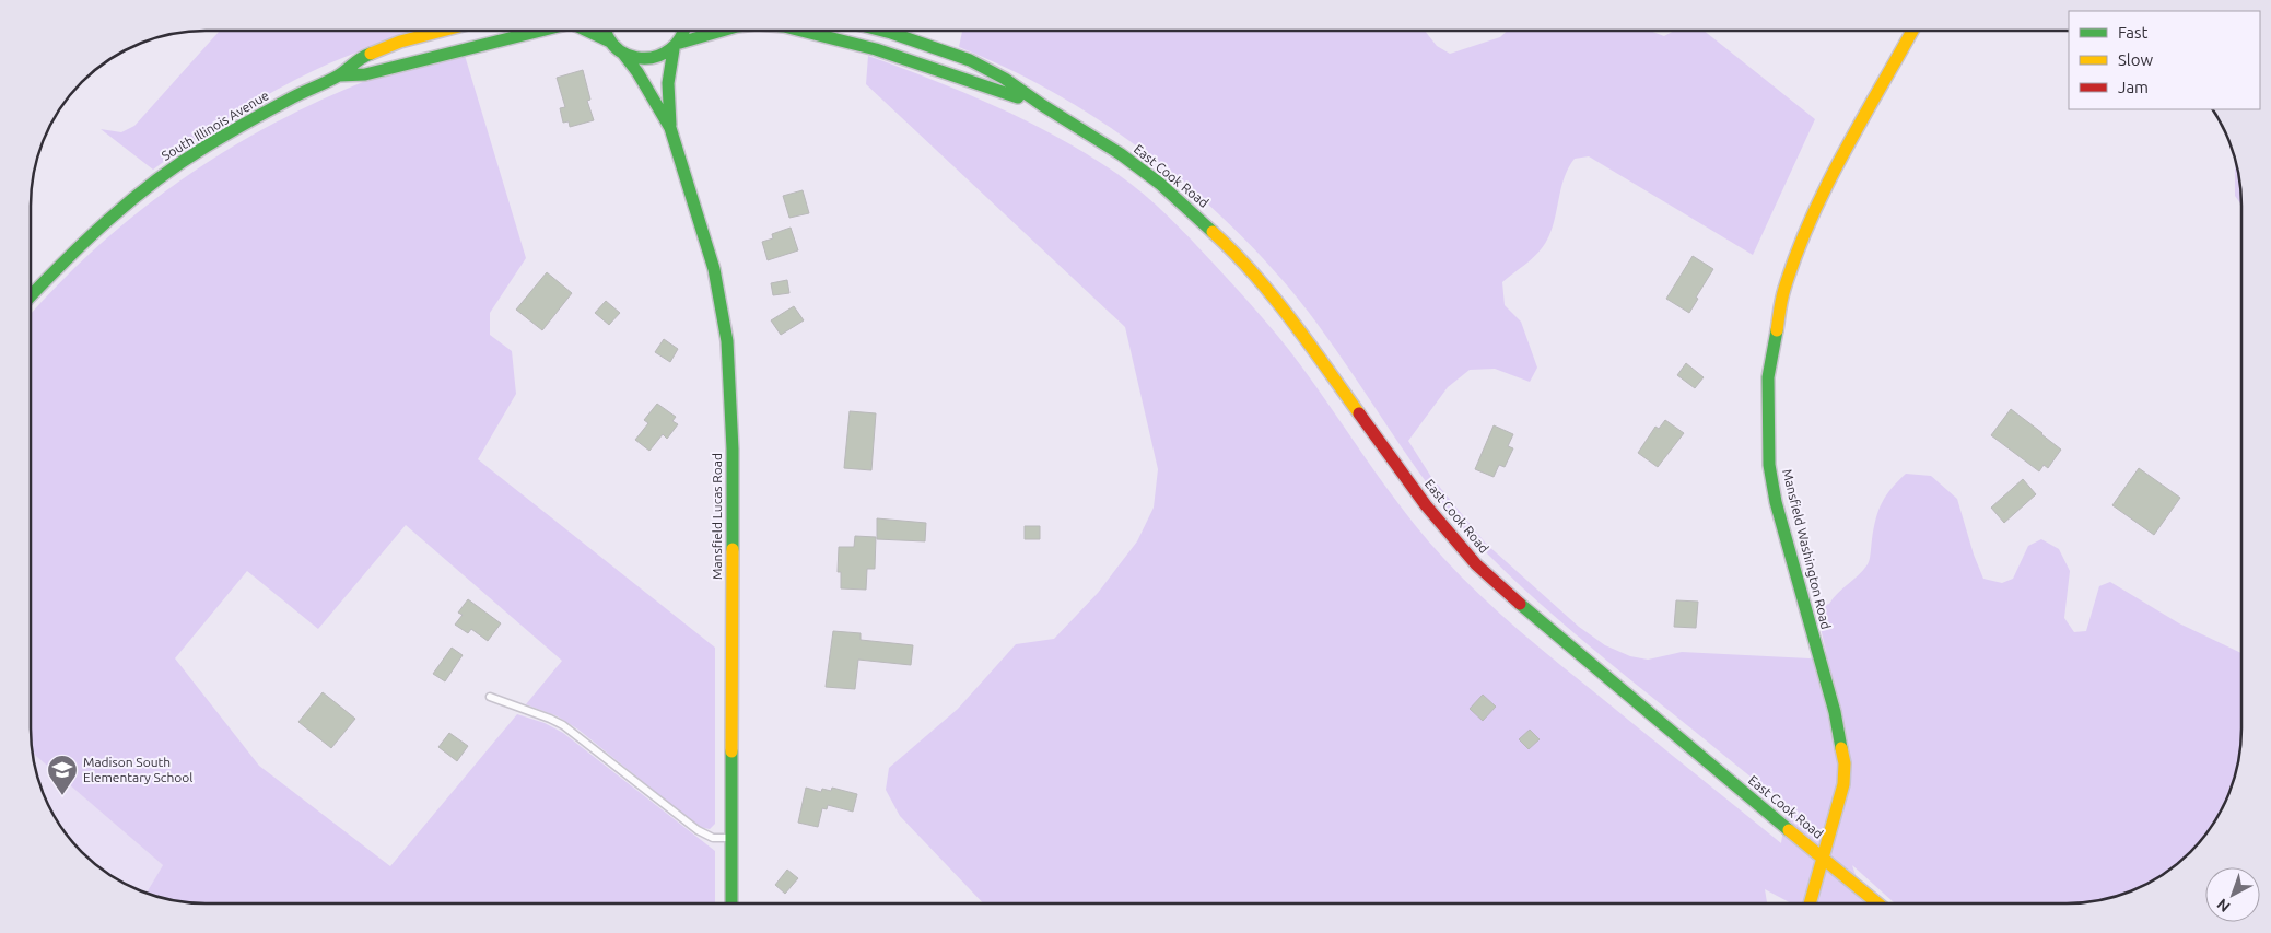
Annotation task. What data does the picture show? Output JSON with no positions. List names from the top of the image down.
{
  "streets": {
    "main road": [
      "South Illinois Avenue",
      "East Cook Road",
      "Mansfield Lucas Road",
      "Mansfield Washington Road"
    ]
  },
  "crossings": [
    ["South Illinois Avenue", "Mansfield Lucas Road"],
    ["East Cook Road", "Mansfield Lucas Road"],
    ["East Cook Road", "Mansfield Washington Road"]
  ],
  "places": {
    "school or university": ["Madison South Elementary School"]
  },
  "legend": ["Fast", "Slow", "Jam"],
  "north": "bottom left"
}
